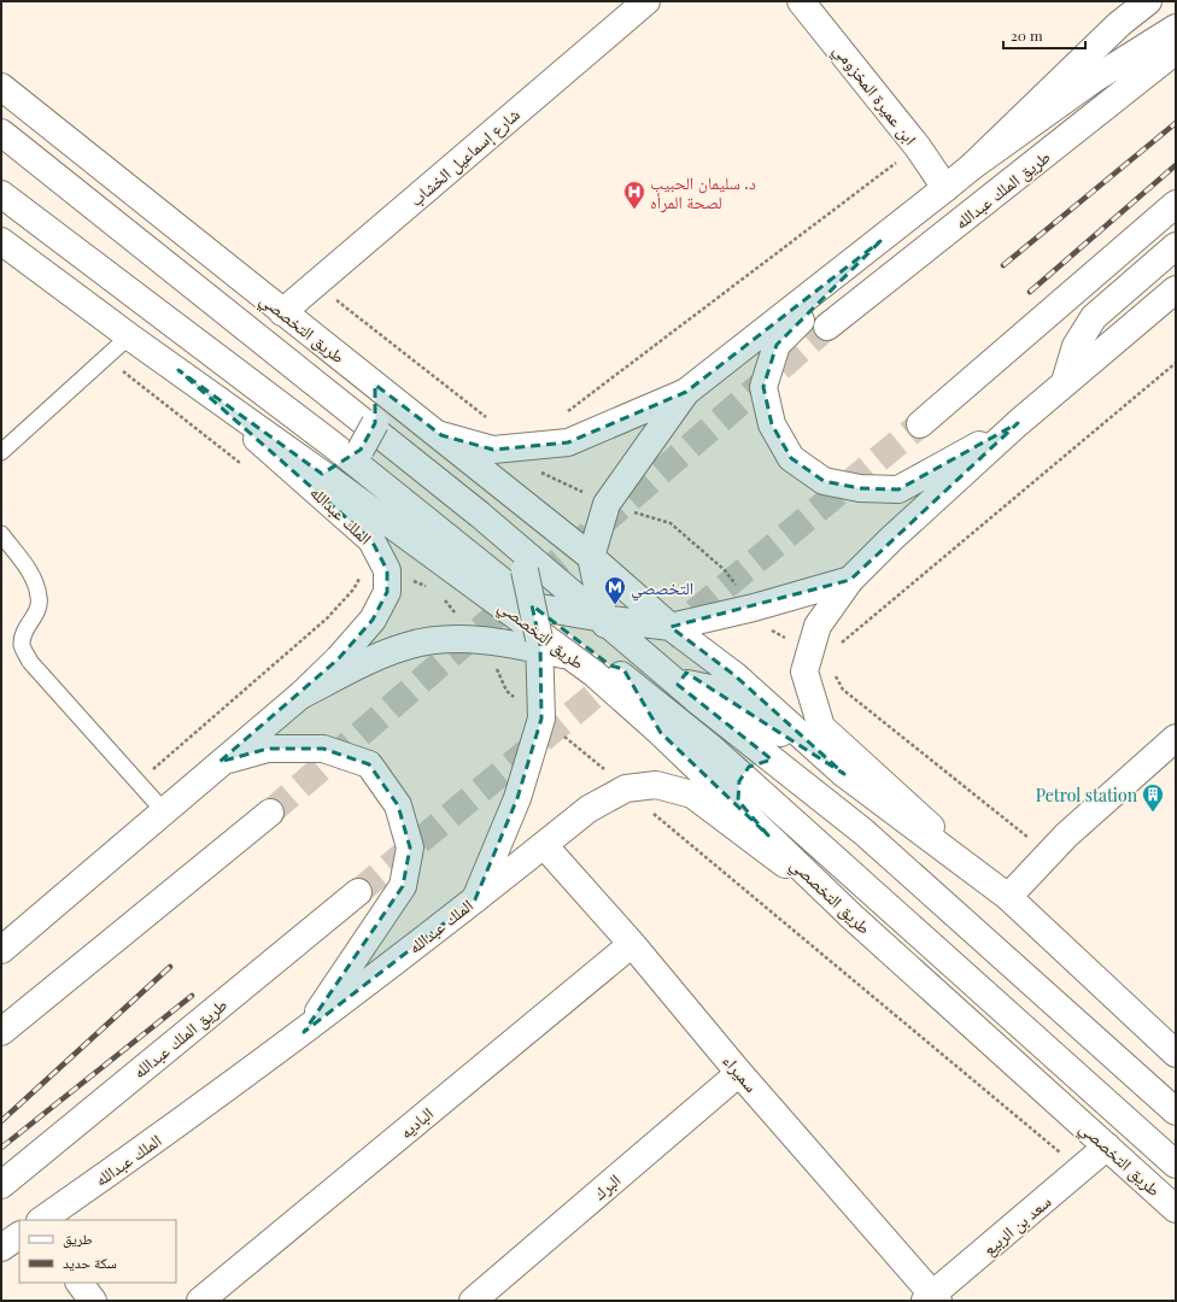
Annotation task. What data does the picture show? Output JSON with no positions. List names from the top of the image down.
{
  "streets": {
    "main road": [
      "ابن عميرة المخزومي",
      "شارع إسماعيل الخشاب",
      "طريق الملك عبدالله",
      "طريق التخصصي",
      "الملك عبدالله",
      "سميراء",
      "الباديه",
      "البرك",
      "سعد بن الربيع"
    ]
  },
  "crossings": [
    ["شارع إسماعيل الخشاب", "طريق التخصصي"],
    ["طريق التخصصي", "الملك عبدالله"],
    ["طريق التخصصي", "سعد بن الربيع"],
    ["الملك عبدالله", "سميراء"],
    ["سميراء", "الباديه"],
    ["سميراء", "البرك"],
    ["سميراء", "سعد بن الربيع"]
  ],
  "places": {
    "hospital": ["د. سليمان الحبيب لصحة المرأه"],
    "metro station": ["التخصصي"],
    "building": ["Petrol station"]
  },
  "legend": ["طريق", "سكة حديد"],
  "scale_bar": "20 m"
}
